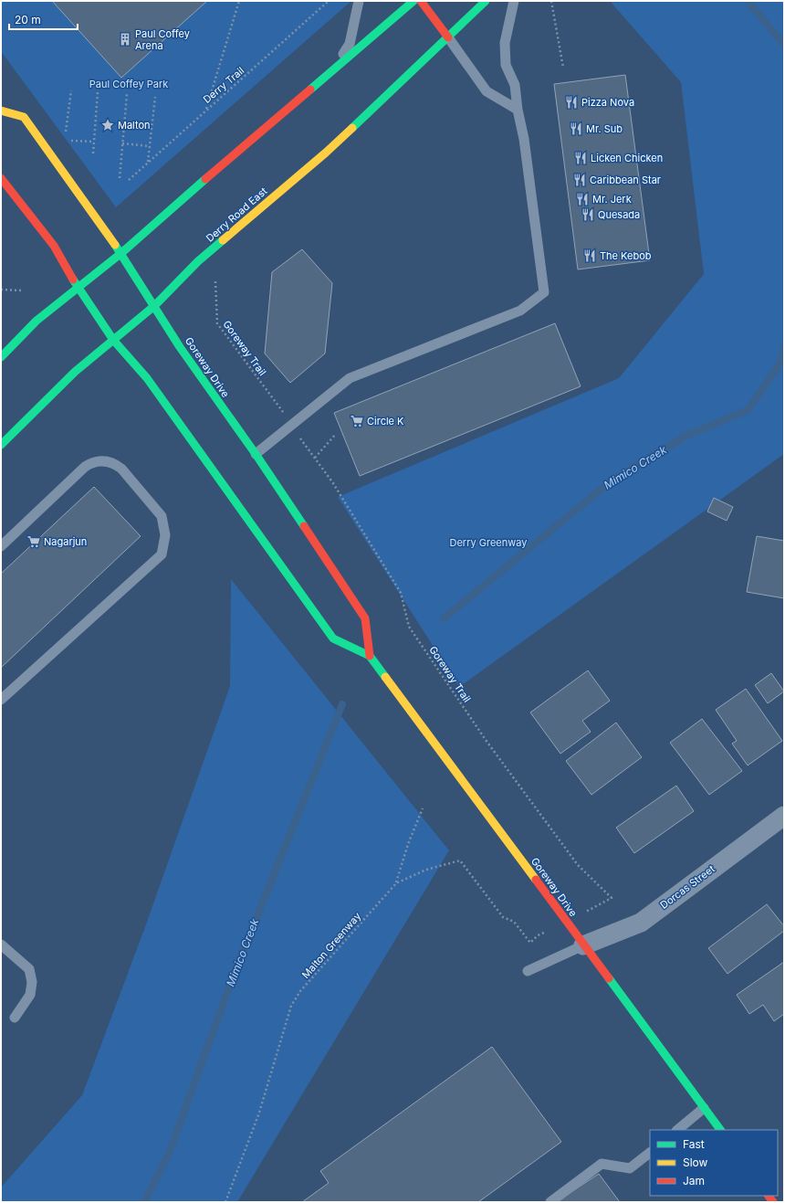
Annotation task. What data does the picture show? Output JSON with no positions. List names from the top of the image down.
{
  "streets": {
    "main road": ["Derry Road East", "Goreway Drive"],
    "street": ["Dorcas Street"],
    "path": ["Derry Trail", "Goreway Trail", "Malton Greenway"]
  },
  "crossings": [
    ["Derry Road East", "Goreway Drive"],
    ["Goreway Drive", "Dorcas Street"]
  ],
  "water": ["Mimico Creek"],
  "parks": ["Paul Coffey Park", "Derry Greenway"],
  "places": {
    "building": ["Paul Coffey Arena"],
    "restaurant": [
      "Pizza Nova",
      "Mr. Sub",
      "Licken Chicken",
      "Caribbean Star",
      "Mr. Jerk",
      "Quesada",
      "The Kebob"
    ],
    "place": ["Malton"],
    "supermarket": ["Circle K", "Nagarjun"]
  },
  "legend": ["Fast", "Slow", "Jam"],
  "scale_bar": "20 m"
}
